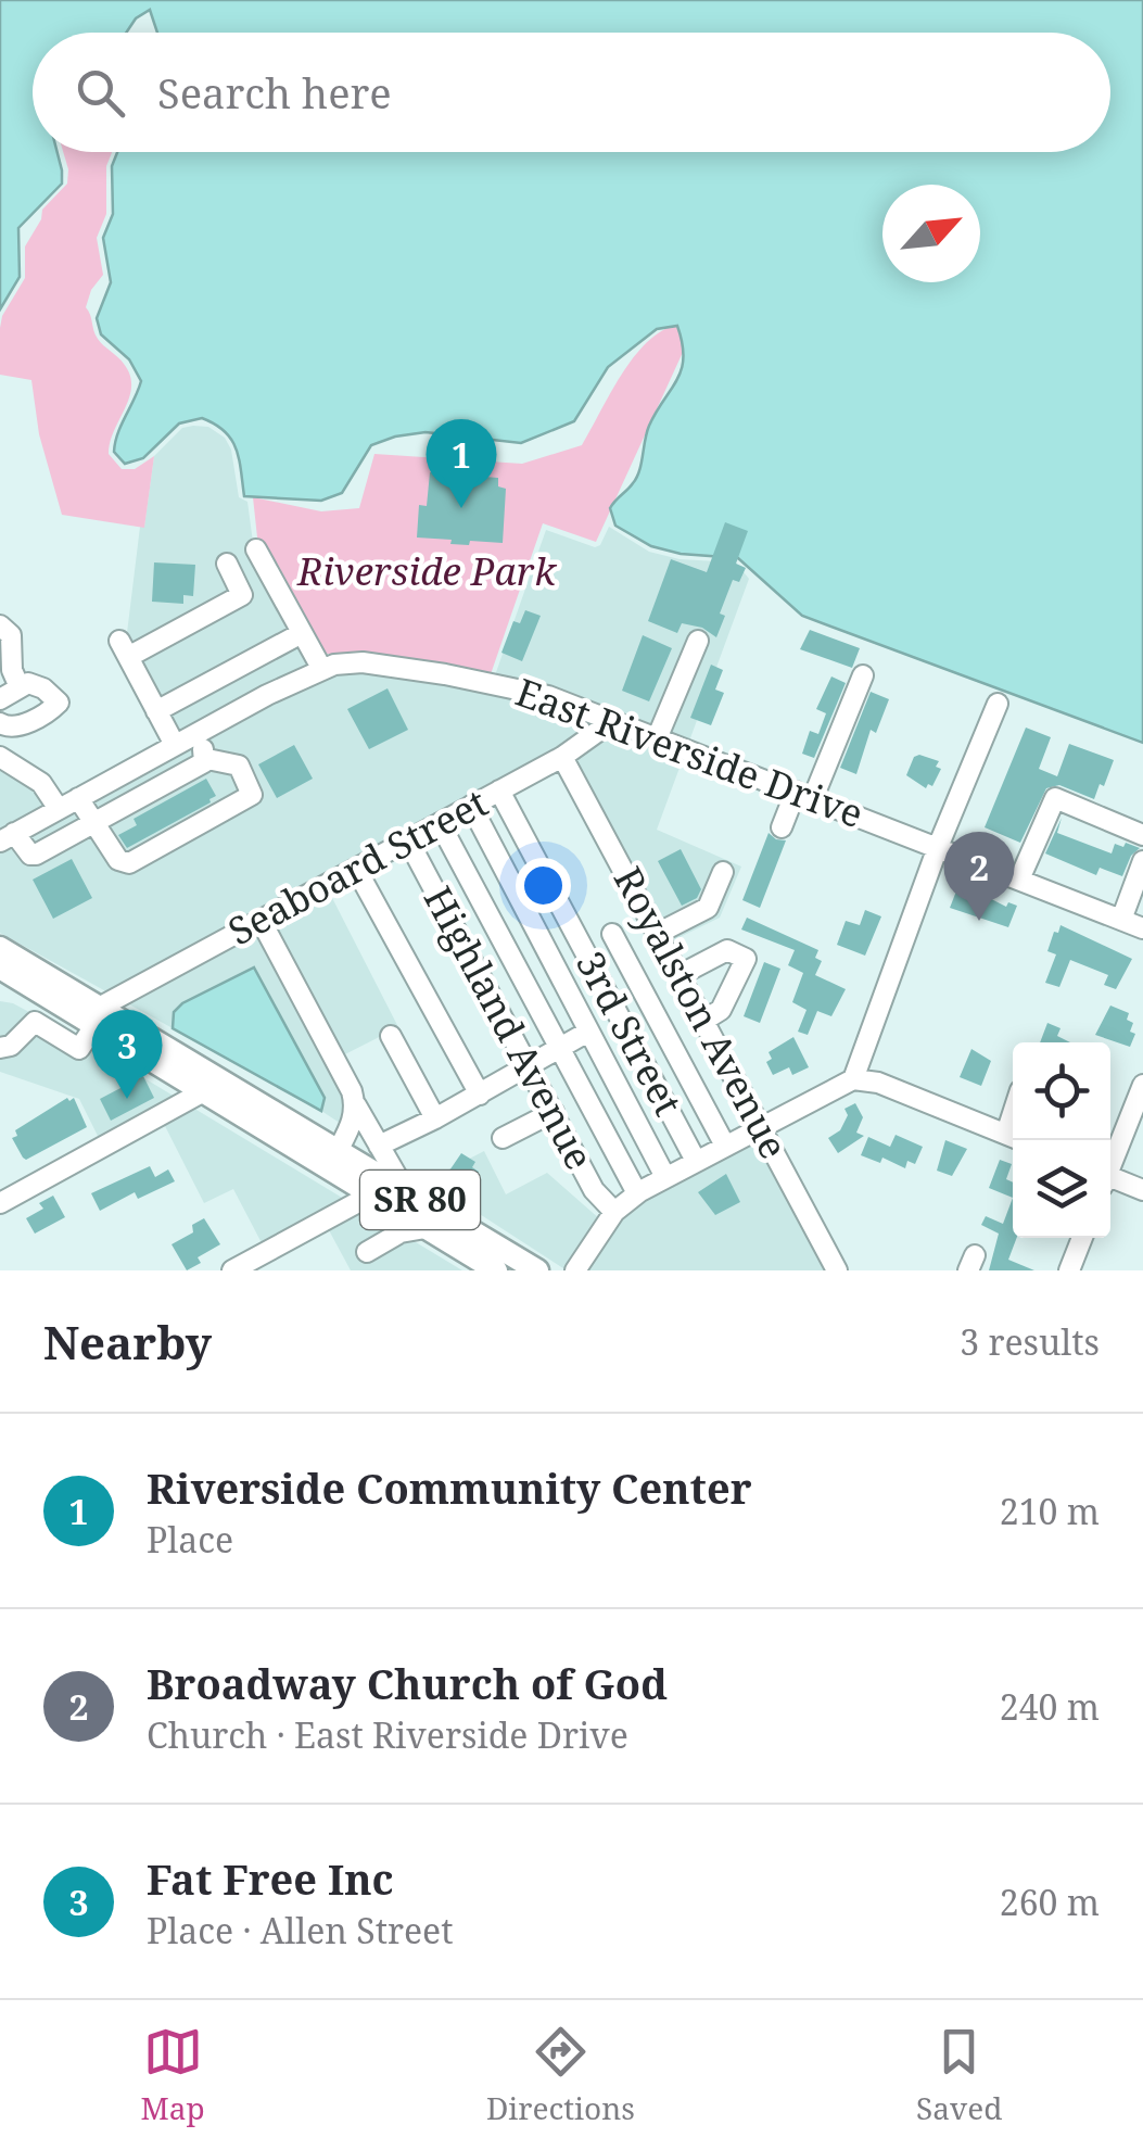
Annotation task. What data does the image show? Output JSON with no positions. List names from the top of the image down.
{
  "streets": {
    "main road": ["SR 80"],
    "street": [
      "East Riverside Drive",
      "Seaboard Street",
      "Royalston Avenue",
      "Highland Avenue",
      "3rd Street"
    ]
  },
  "crossings": [
    ["East Riverside Drive", "Seaboard Street"],
    ["Seaboard Street", "Royalston Avenue"],
    ["Seaboard Street", "Highland Avenue"],
    ["Seaboard Street", "3rd Street"],
    ["Seaboard Street", "SR 80"]
  ],
  "parks": ["Riverside Park"],
  "north": "top right",
  "page": {
    "search": "Search here",
    "pins": ["1", "2", "3"],
    "heading": ["Nearby", "3 results"],
    "list": [
      {
        "mark": "1",
        "name": "Riverside Community Center",
        "note": "Place",
        "value": "210 m"
      },
      {
        "mark": "2",
        "name": "Broadway Church of God",
        "note": "Church · East Riverside Drive",
        "value": "240 m"
      },
      {
        "mark": "3",
        "name": "Fat Free Inc",
        "note": "Place · Allen Street",
        "value": "260 m"
      }
    ],
    "nav": ["Map", "Directions", "Saved"]
  }
}
